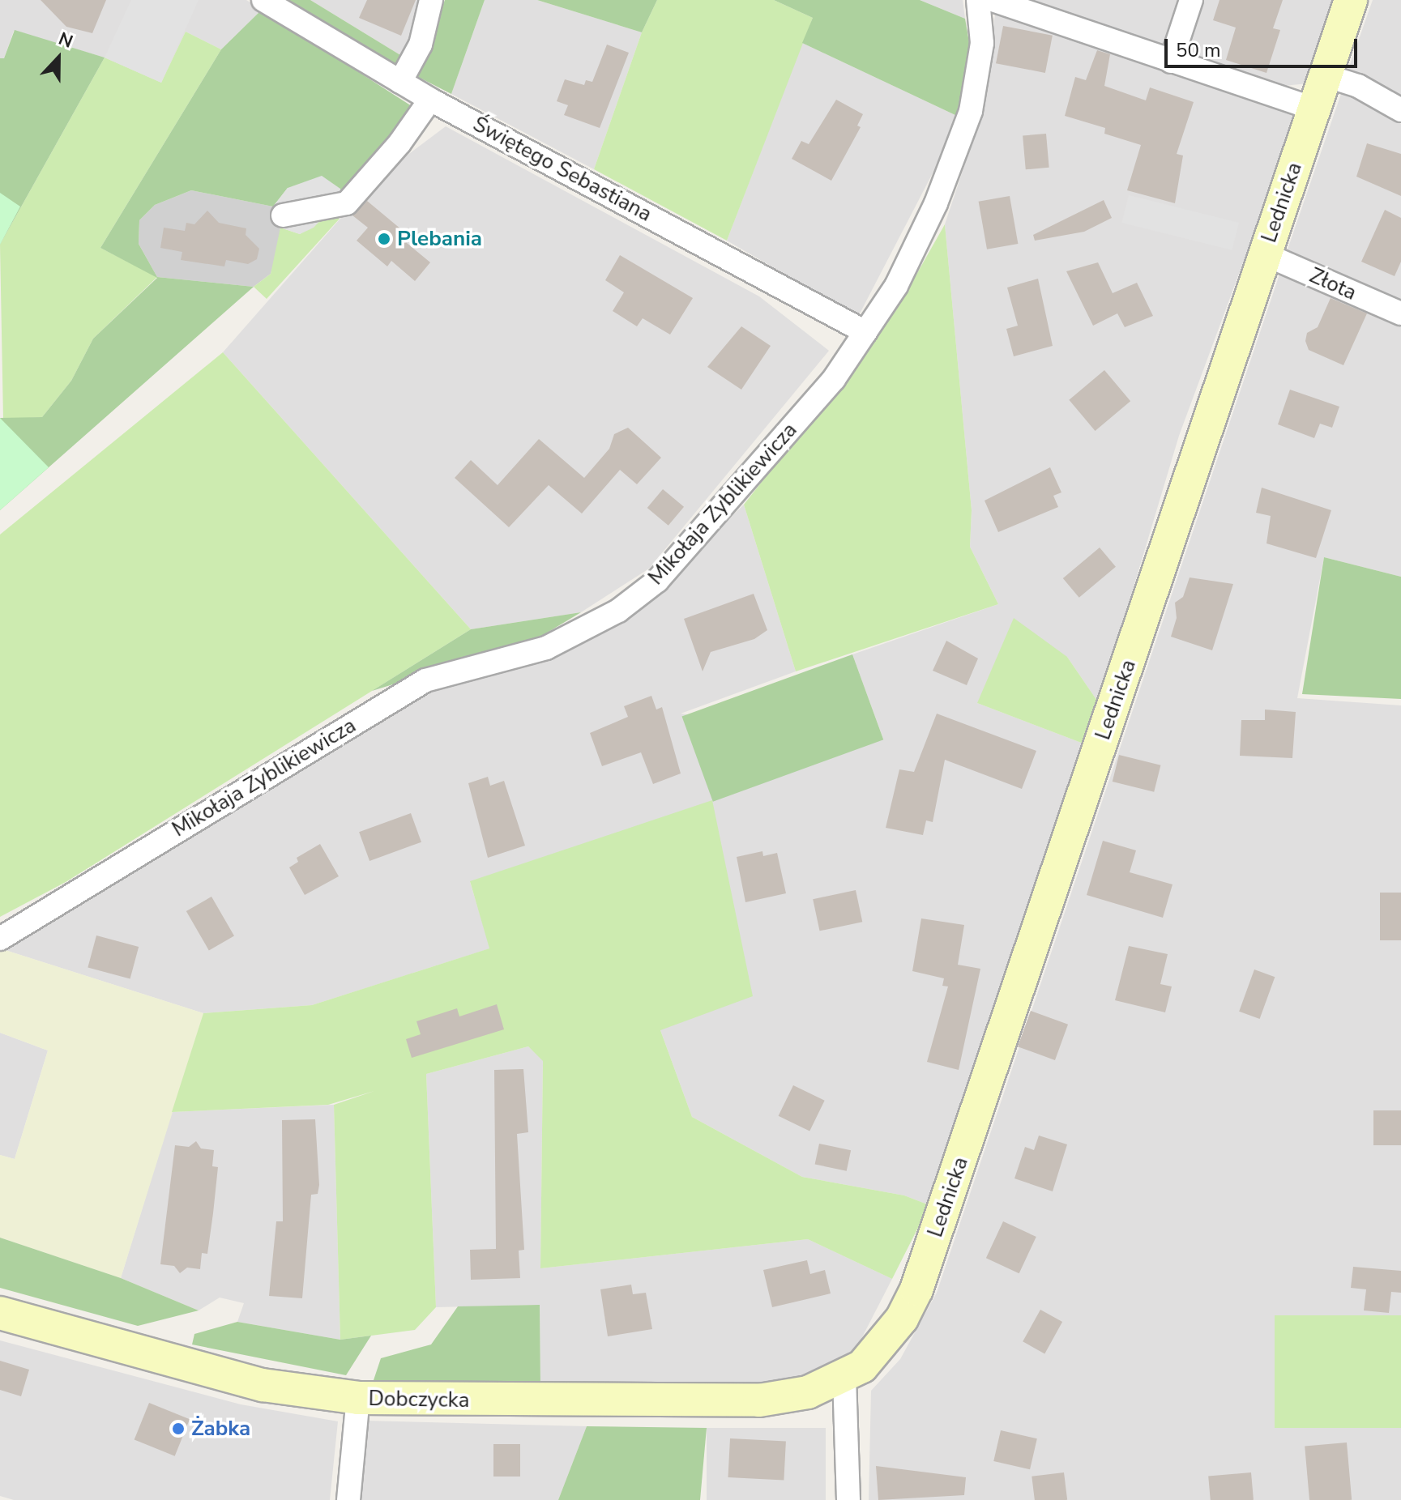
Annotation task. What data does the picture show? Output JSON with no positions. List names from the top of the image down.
{
  "streets": {
    "main road": ["Lednicka", "Dobczycka"],
    "street": ["Świętego Sebastiana", "Złota", "Mikołaja Zyblikiewicza"]
  },
  "crossings": [
    ["Świętego Sebastiana", "Mikołaja Zyblikiewicza"],
    ["Lednicka", "Złota"],
    ["Lednicka", "Dobczycka"]
  ],
  "places": ["Plebania", "Żabka"],
  "scale_bar": "50 m",
  "north": "top"
}
